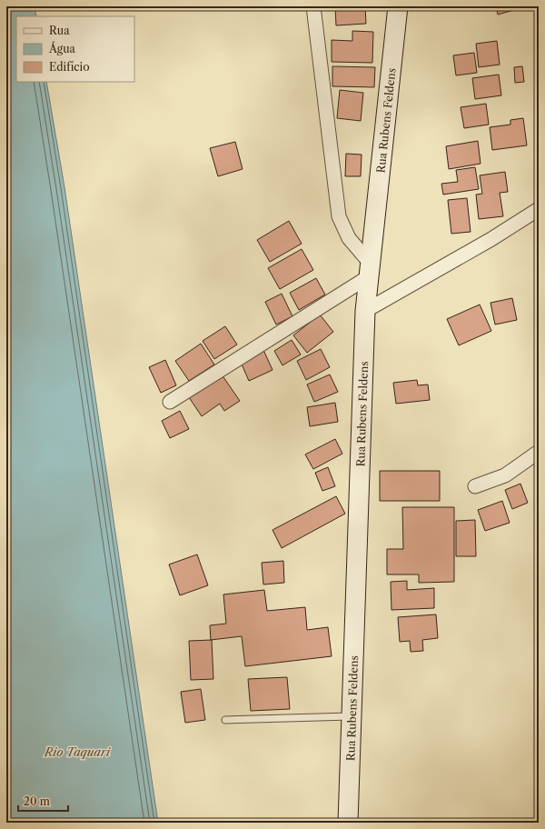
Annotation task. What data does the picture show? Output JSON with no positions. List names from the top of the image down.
{
  "streets": {
    "main road": ["Rua Rubens Feldens"]
  },
  "water": ["Rio Taquari"],
  "legend": ["Rua", "Água", "Edifício"],
  "scale_bar": "20 m"
}
